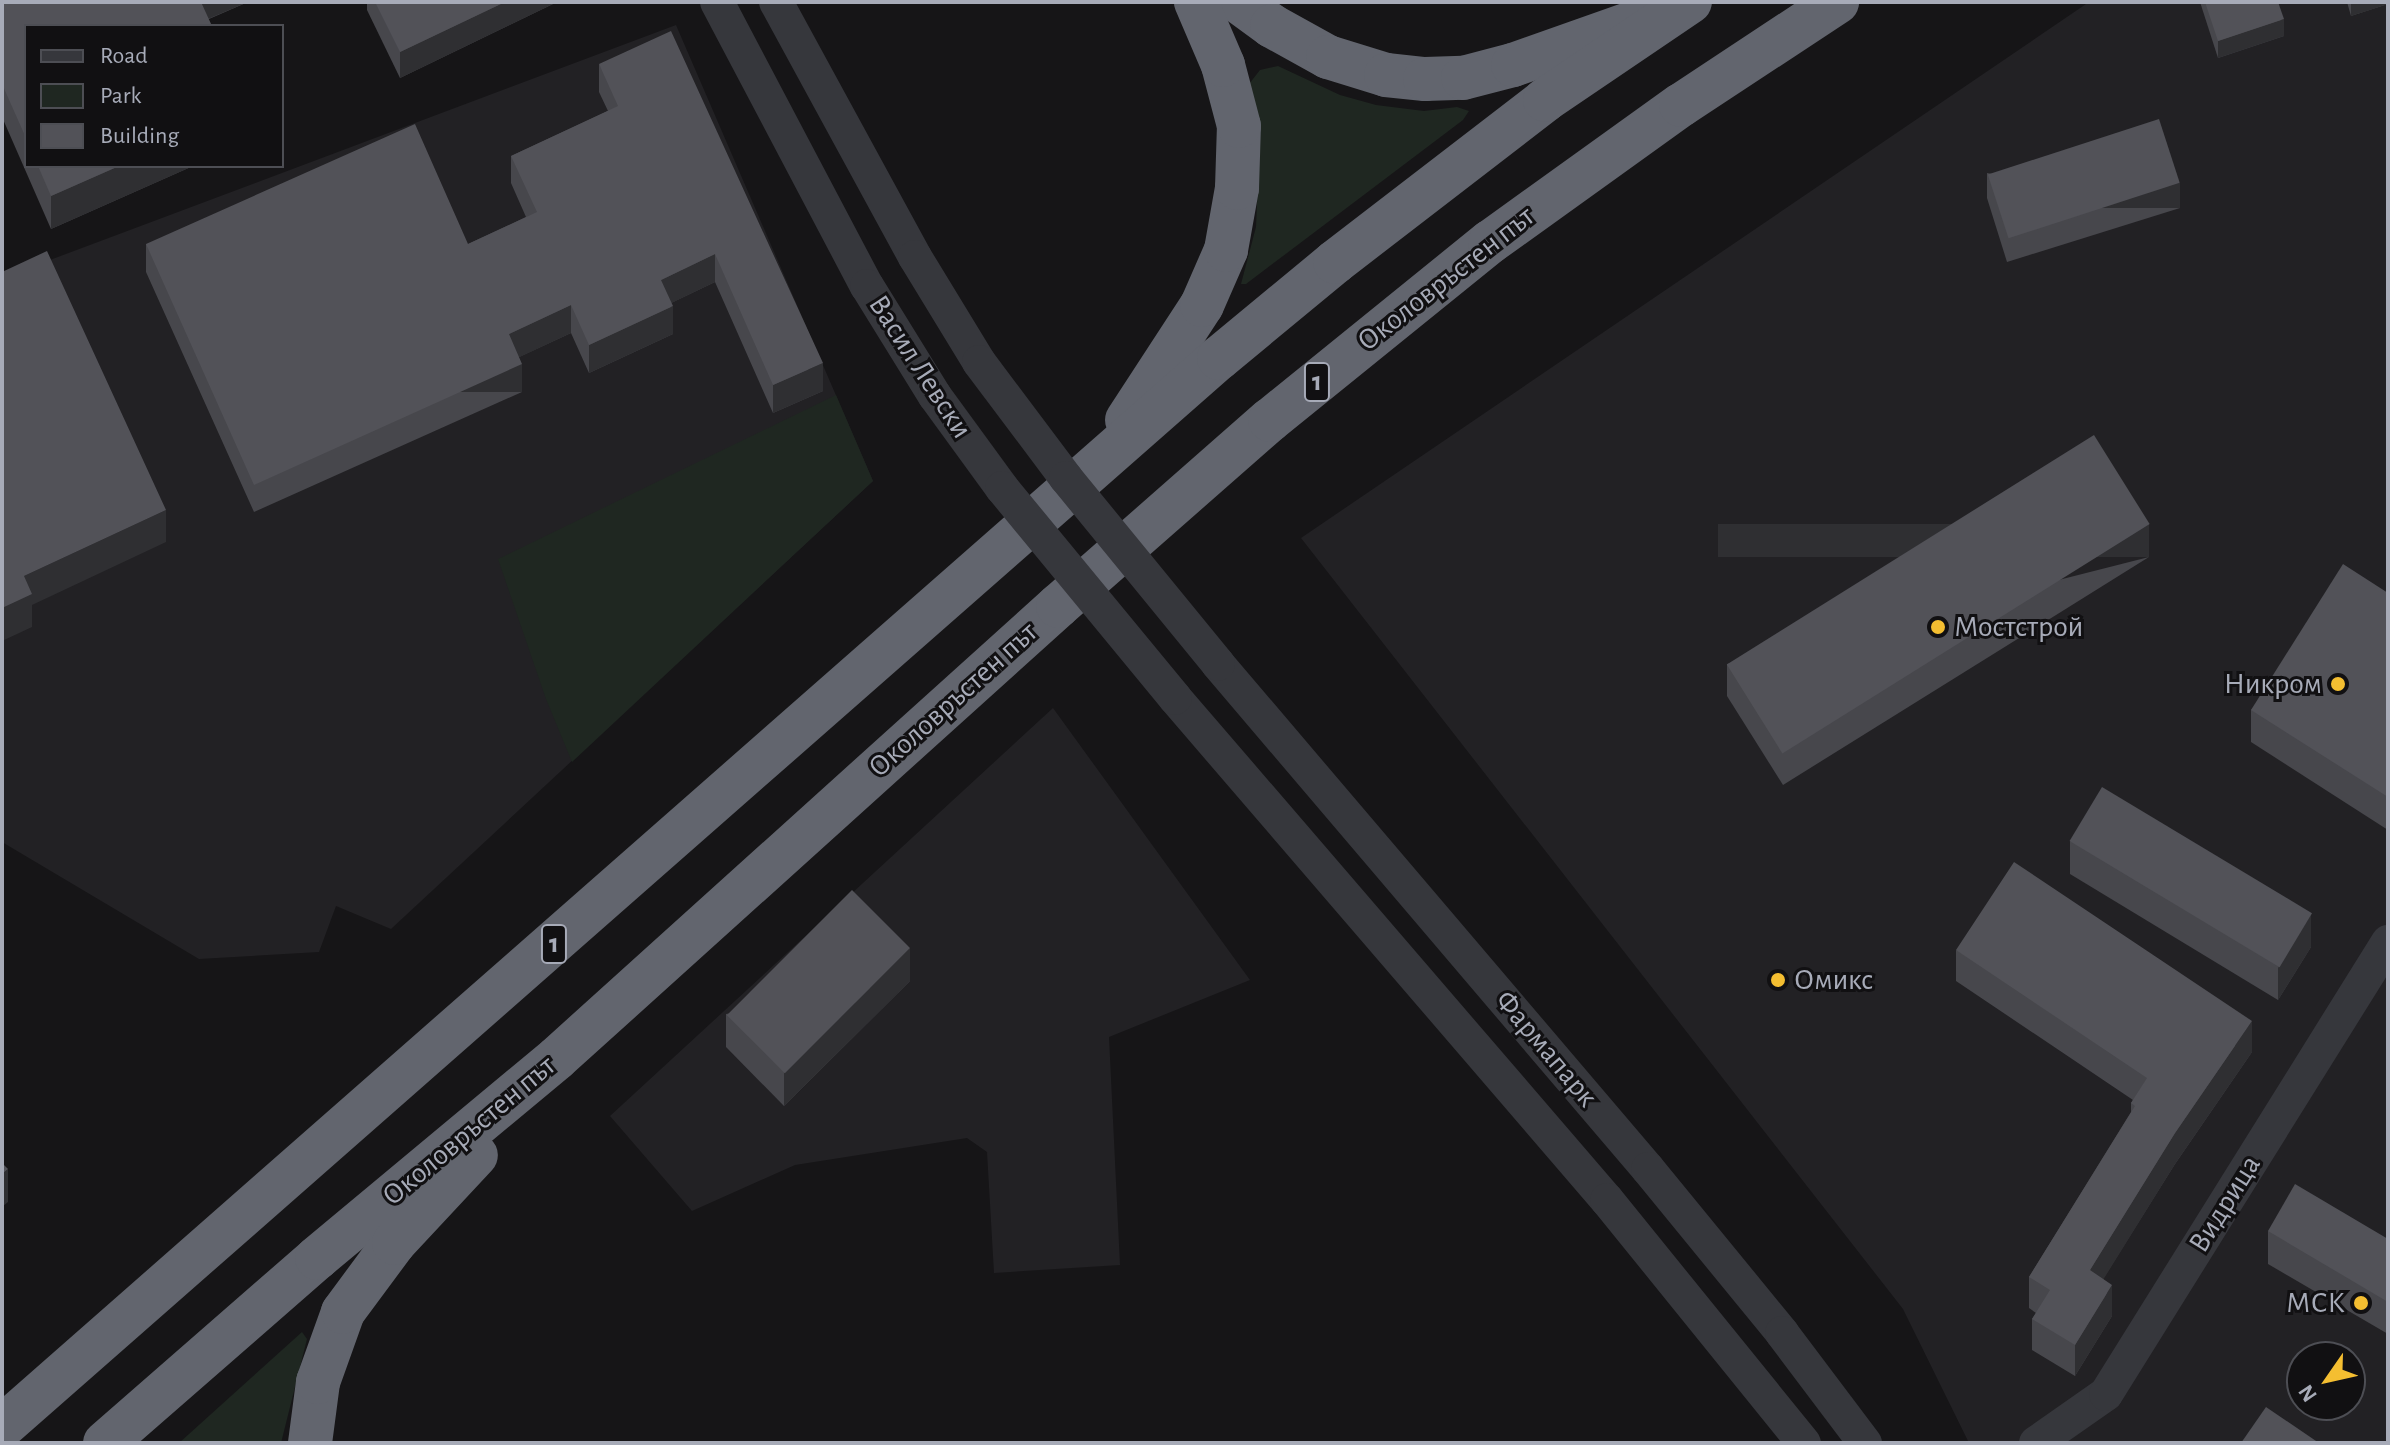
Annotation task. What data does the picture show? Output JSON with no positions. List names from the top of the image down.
{
  "streets": {
    "highway": ["Околовръстен път", "1"],
    "street": ["Васил Левски", "Фармапарк", "Видрица"]
  },
  "crossings": [
    ["Васил Левски", "Фармапарк"]
  ],
  "places": [
    "Мостстрой",
    "Никром",
    "Омикс",
    "МСК"
  ],
  "legend": ["Road", "Park", "Building"],
  "north": "bottom left"
}
